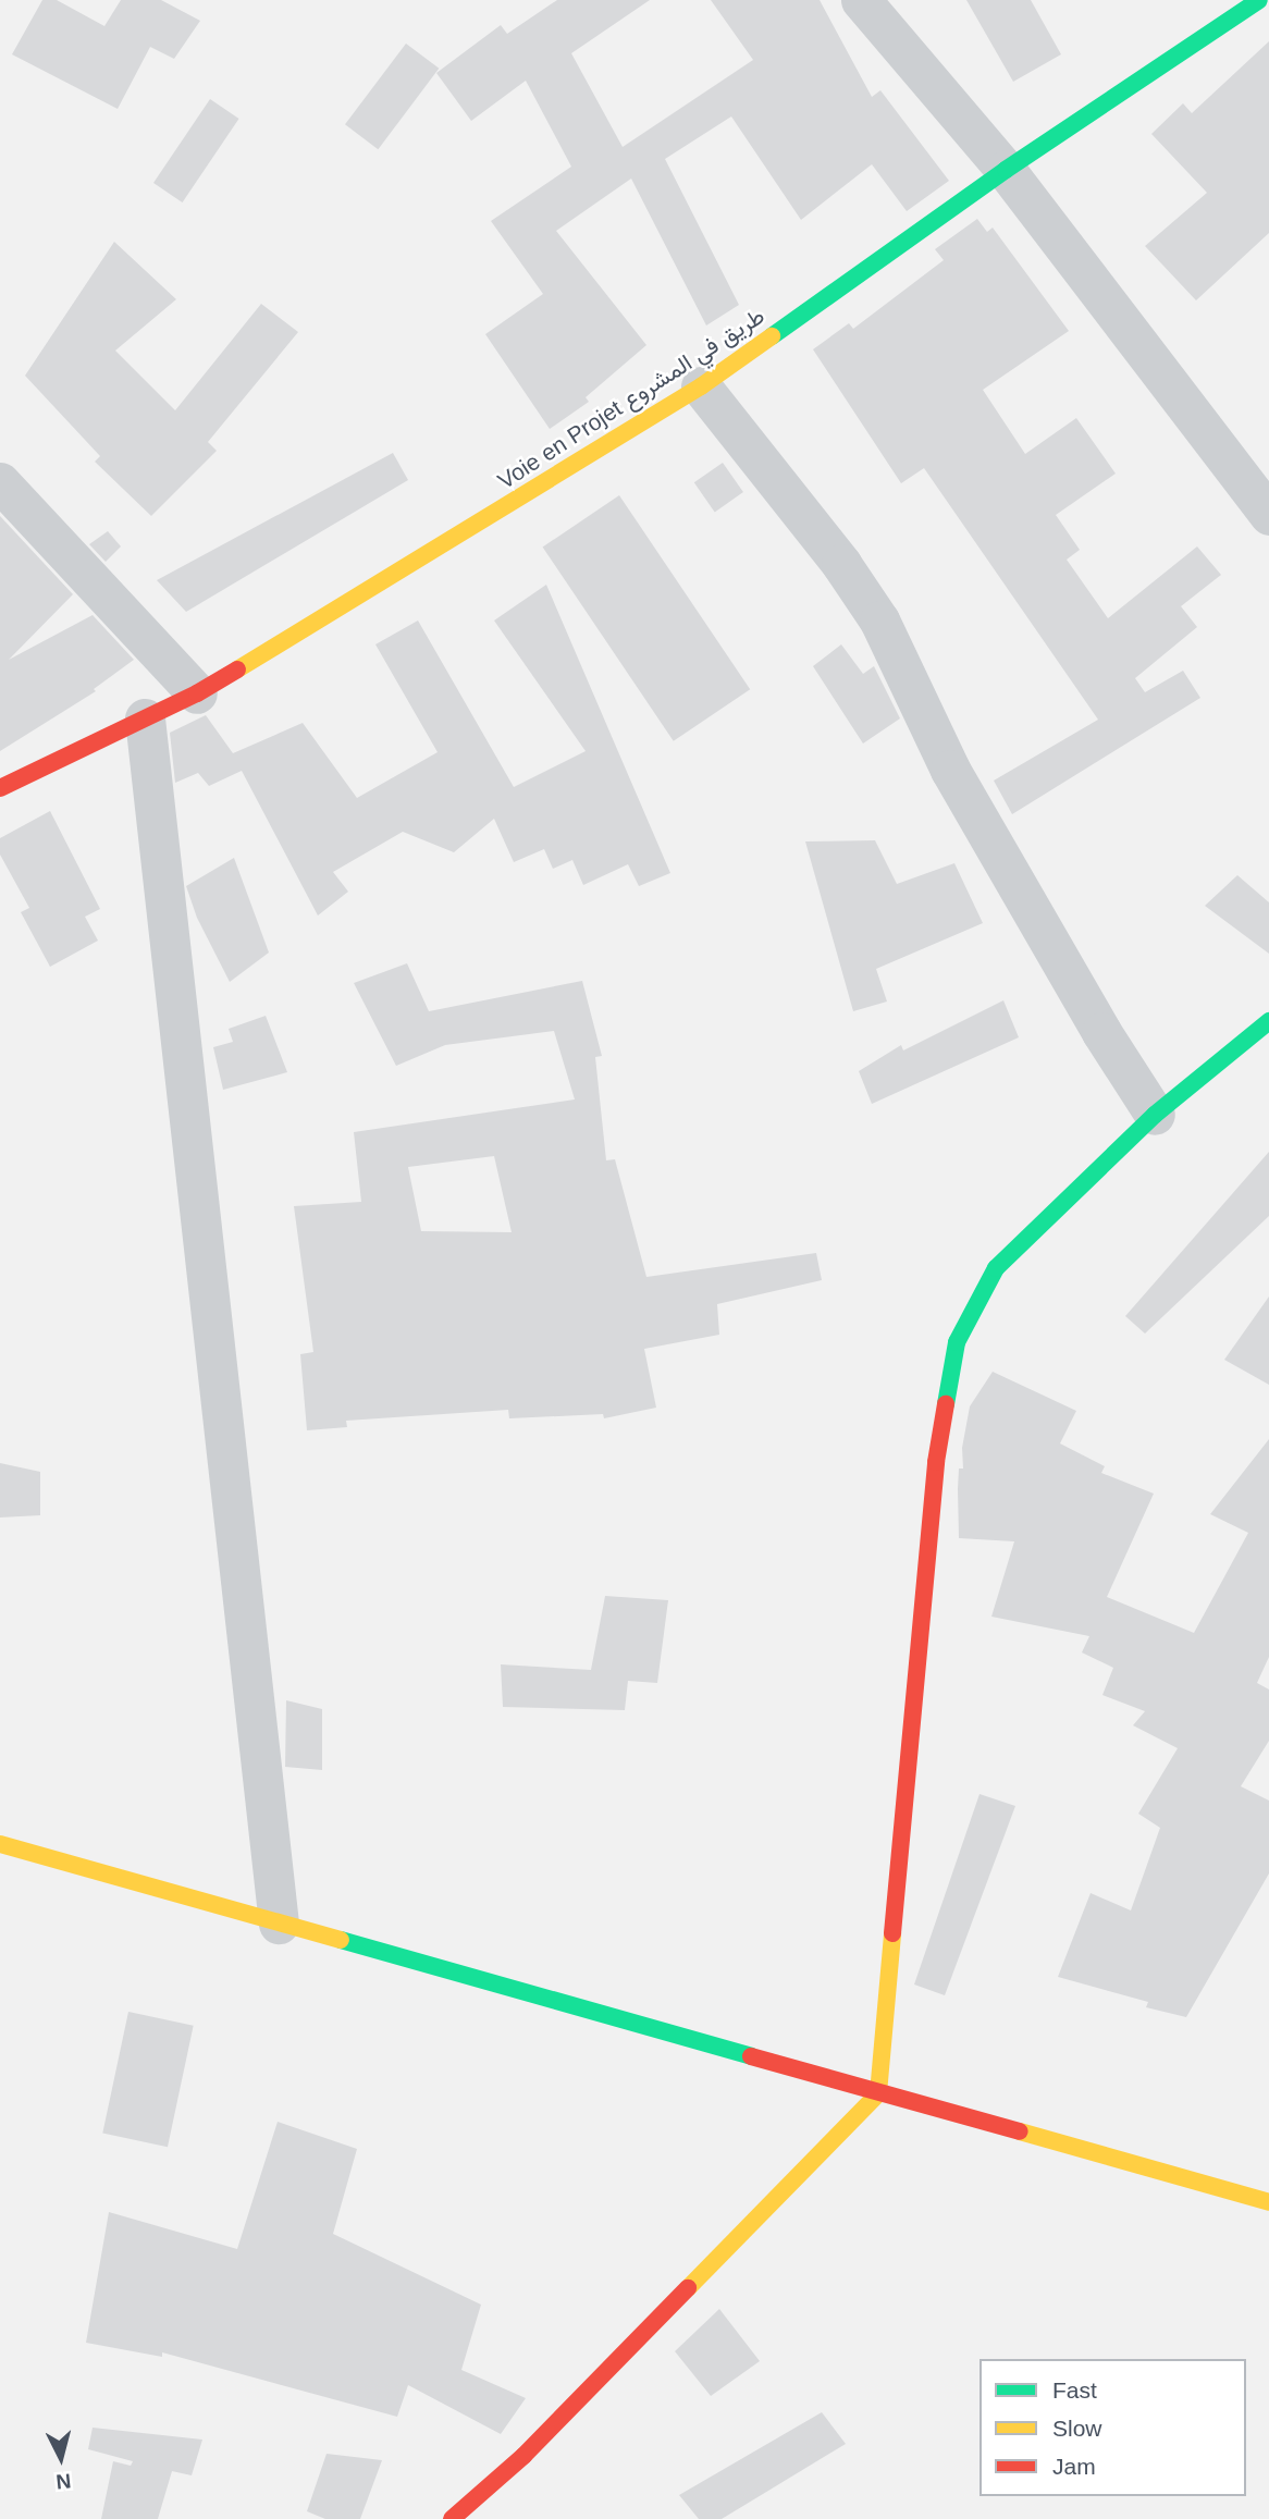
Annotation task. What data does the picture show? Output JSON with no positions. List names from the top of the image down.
{
  "streets": {
    "street": ["Voie en Projet طريق في المشروع"]
  },
  "legend": ["Fast", "Slow", "Jam"],
  "north": "bottom"
}
